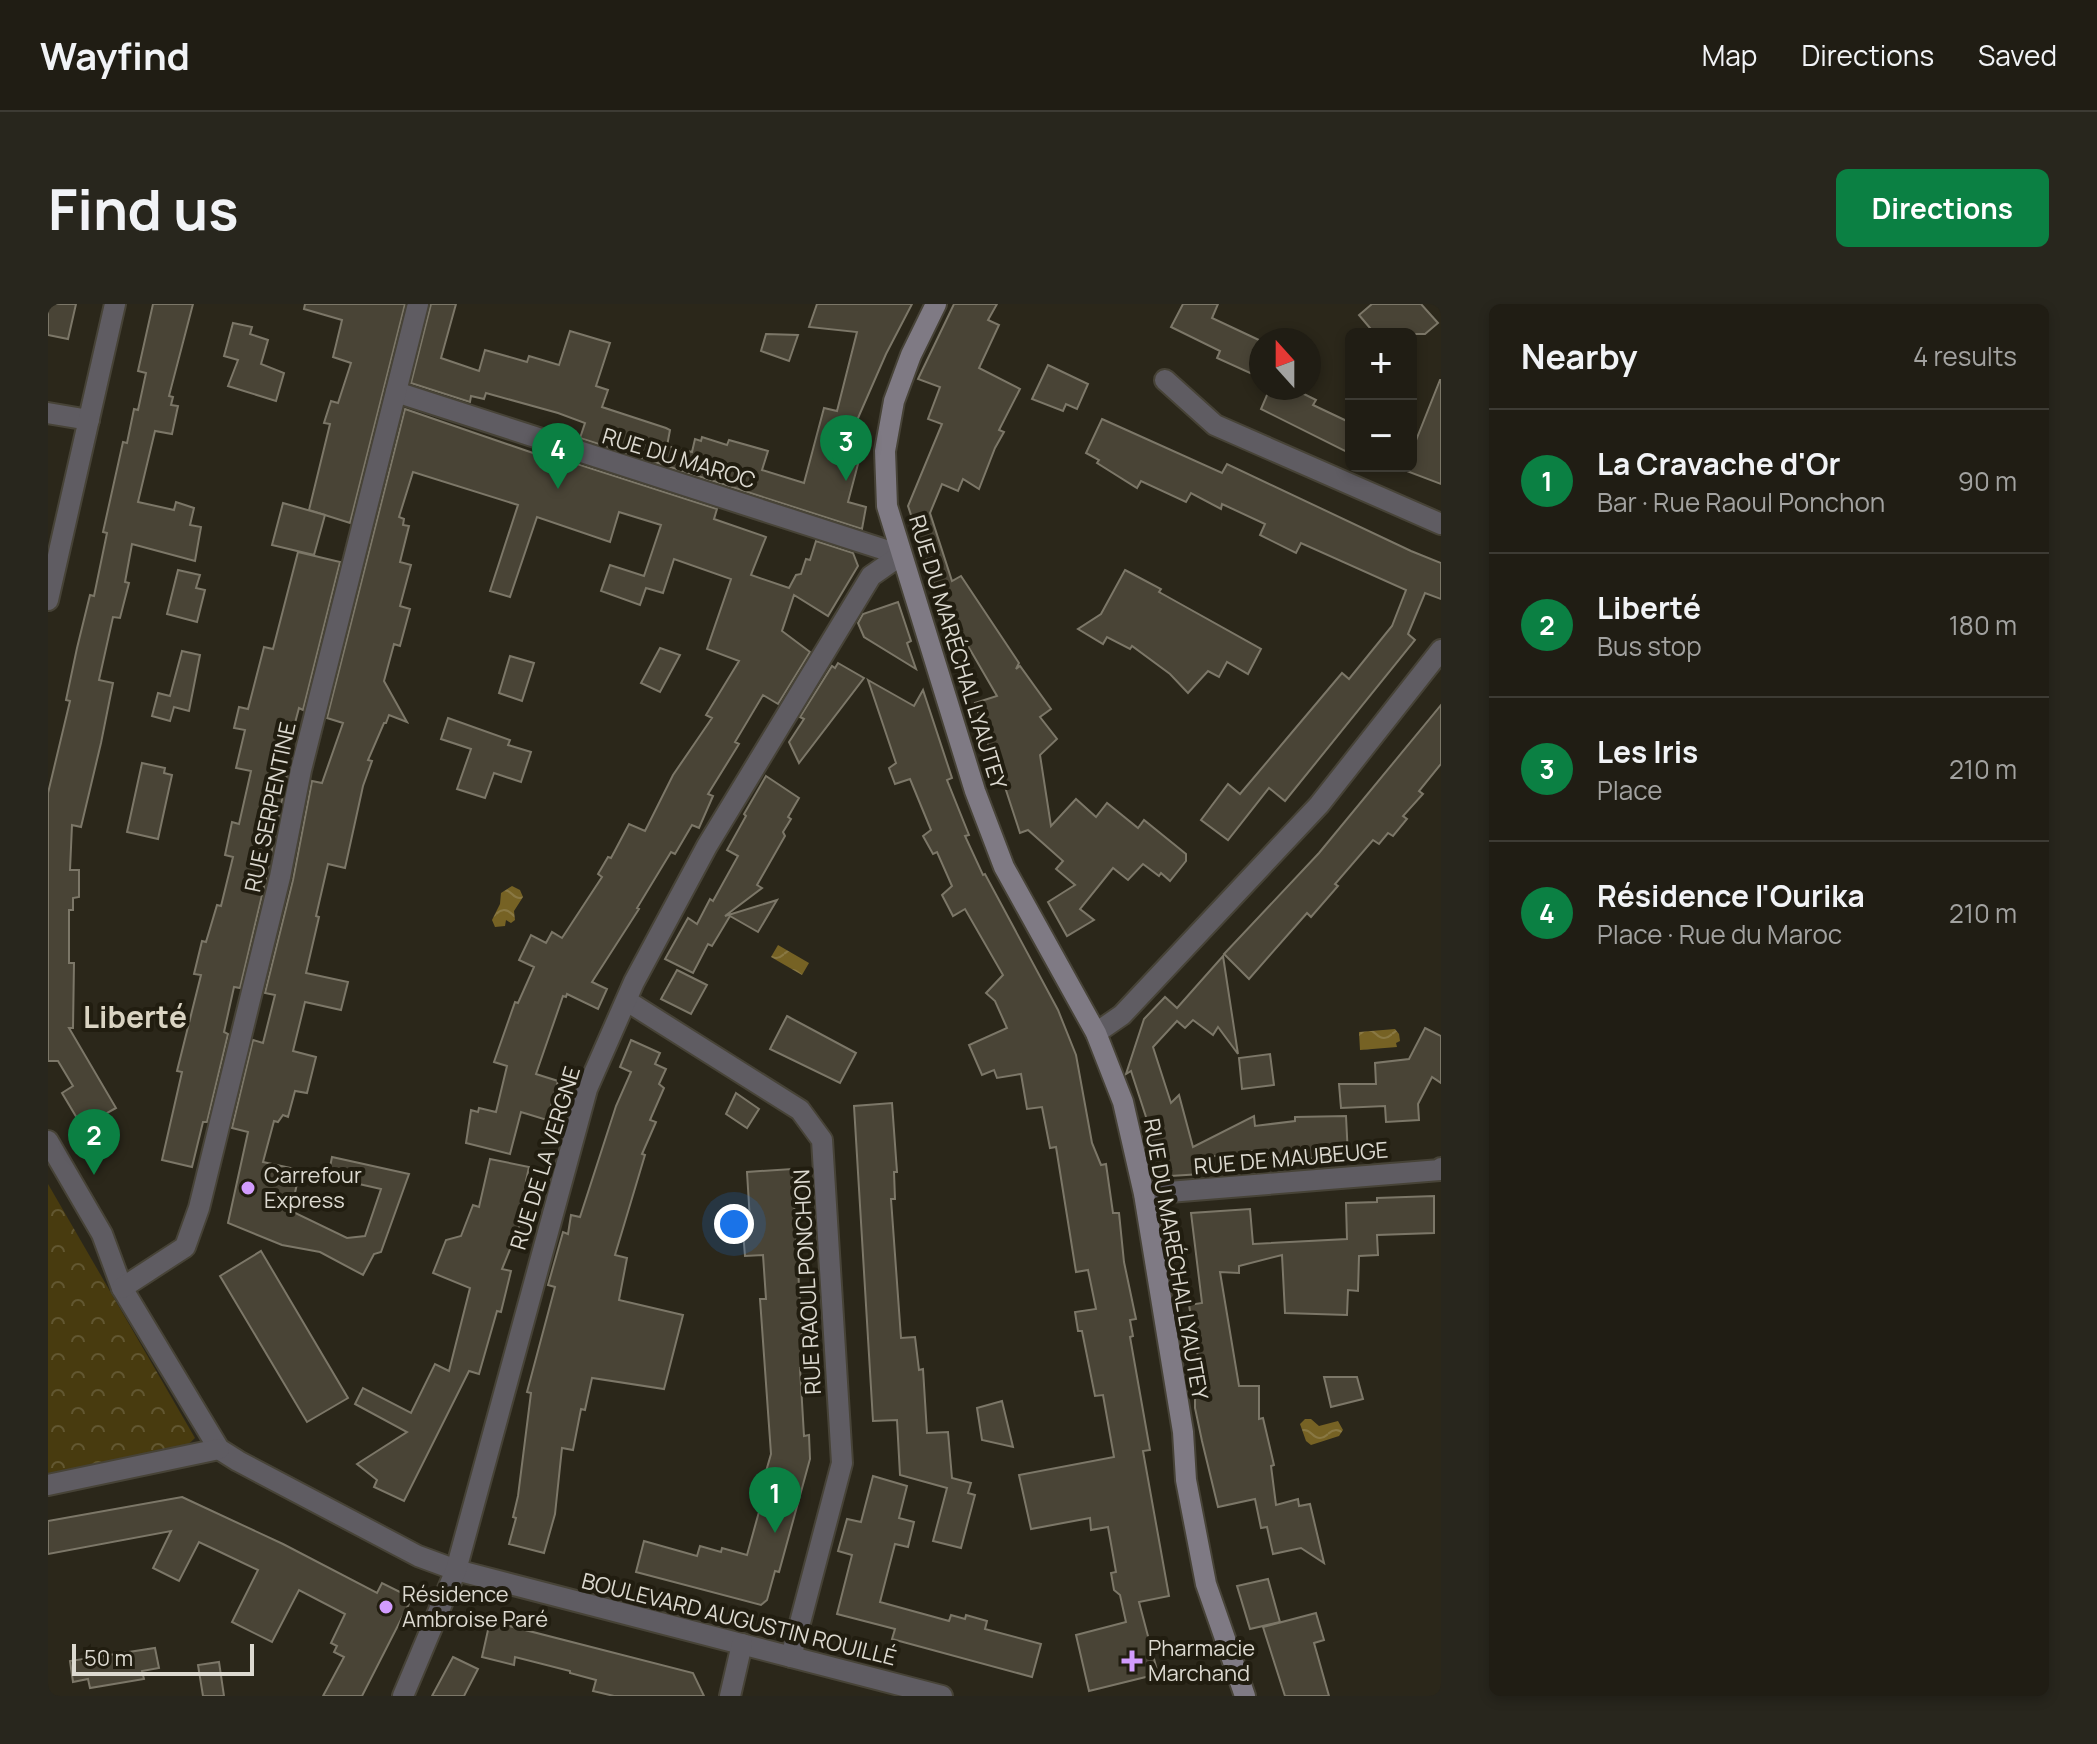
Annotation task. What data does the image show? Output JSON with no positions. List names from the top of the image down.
{
  "streets": {
    "main road": ["RUE DU MARÉCHAL LYAUTEY"],
    "street": [
      "RUE DU MAROC",
      "RUE SERPENTINE",
      "RUE DE LA VERGNE",
      "RUE DE MAUBEUGE",
      "RUE RAOUL PONCHON",
      "BOULEVARD AUGUSTIN ROUILLÉ"
    ]
  },
  "crossings": [
    ["RUE DU MAROC", "RUE DU MARÉCHAL LYAUTEY"],
    ["RUE DU MAROC", "RUE SERPENTINE"],
    ["RUE DU MAROC", "RUE DE LA VERGNE"],
    ["RUE DU MARÉCHAL LYAUTEY", "RUE DE LA VERGNE"],
    ["RUE DU MARÉCHAL LYAUTEY", "RUE DE MAUBEUGE"],
    ["RUE DE LA VERGNE", "RUE RAOUL PONCHON"],
    ["RUE DE LA VERGNE", "BOULEVARD AUGUSTIN ROUILLÉ"],
    ["RUE RAOUL PONCHON", "BOULEVARD AUGUSTIN ROUILLÉ"]
  ],
  "districts": ["Liberté"],
  "places": {
    "other": ["Carrefour Express", "Résidence Ambroise Paré"],
    "health": ["Pharmacie Marchand"]
  },
  "scale_bar": "50 m",
  "north": "top",
  "page": {
    "header": "Wayfind",
    "nav": ["Map", "Directions", "Saved"],
    "buttons": "Directions",
    "title": "Find us",
    "heading": ["Nearby", "4 results"],
    "map_buttons": ["+", "−"],
    "list": [
      {
        "mark": "1",
        "name": "La Cravache d'Or",
        "note": "Bar · Rue Raoul Ponchon",
        "value": "90 m"
      },
      {
        "mark": "2",
        "name": "Liberté",
        "note": "Bus stop",
        "value": "180 m"
      },
      {
        "mark": "3",
        "name": "Les Iris",
        "note": "Place",
        "value": "210 m"
      },
      {
        "mark": "4",
        "name": "Résidence l'Ourika",
        "note": "Place · Rue du Maroc",
        "value": "210 m"
      }
    ],
    "pins": [
      "3",
      "4",
      "2",
      "1"
    ],
    "scale": "50 m"
  }
}
